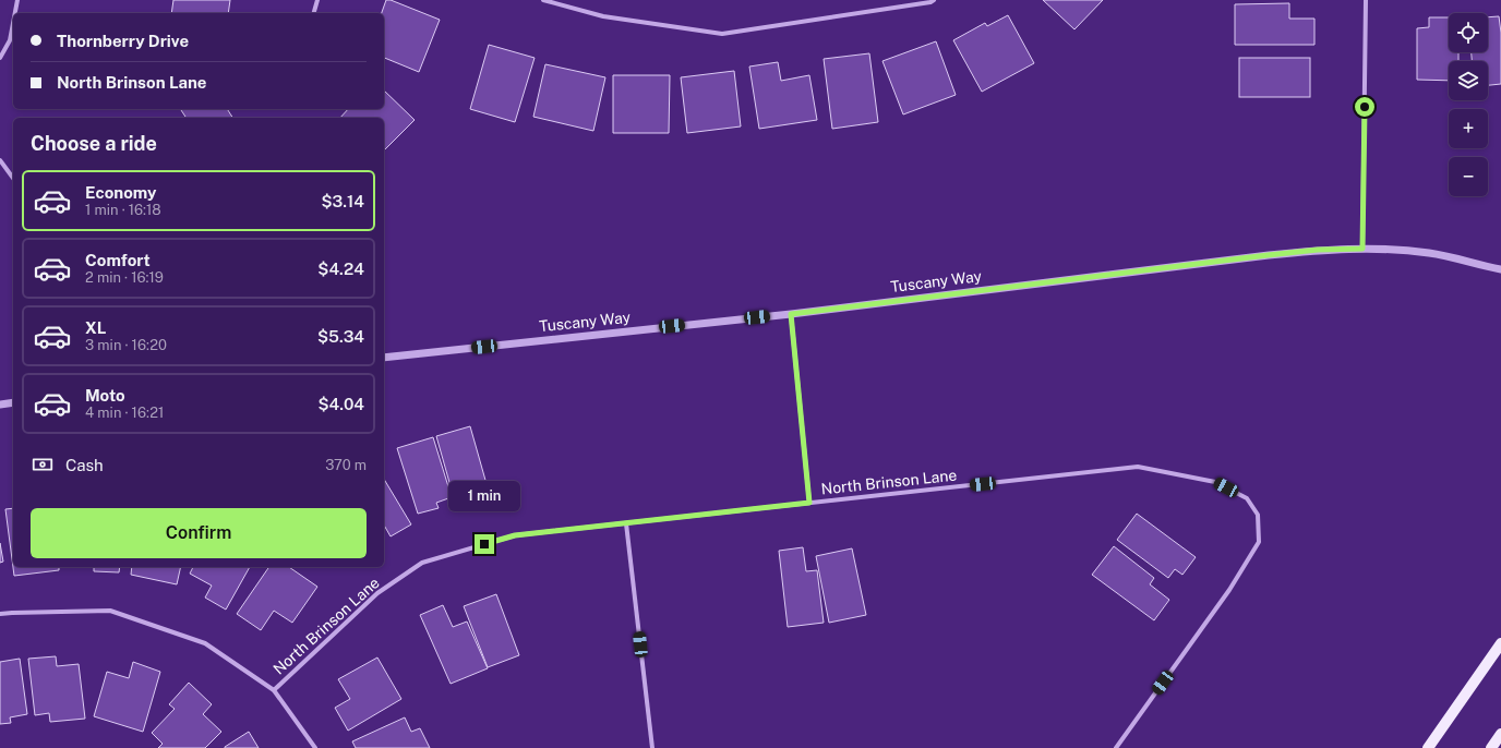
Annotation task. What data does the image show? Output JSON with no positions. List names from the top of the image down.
{
  "streets": {
    "street": ["Tuscany Way", "North Brinson Lane"]
  },
  "page": {
    "map_buttons": ["+", "−"],
    "banner": ["Thornberry Drive", "North Brinson Lane"],
    "heading": "Choose a ride",
    "list": [
      {
        "name": "Economy",
        "note": "1 min · 16:18",
        "value": "$3.14"
      },
      {
        "name": "Comfort",
        "note": "2 min · 16:19",
        "value": "$4.24"
      },
      {
        "name": "XL",
        "note": "3 min · 16:20",
        "value": "$5.34"
      },
      {
        "name": "Moto",
        "note": "4 min · 16:21",
        "value": "$4.04"
      }
    ],
    "pay": ["Cash", "370 m"],
    "bubble": "1 min",
    "buttons": "Confirm"
  }
}
